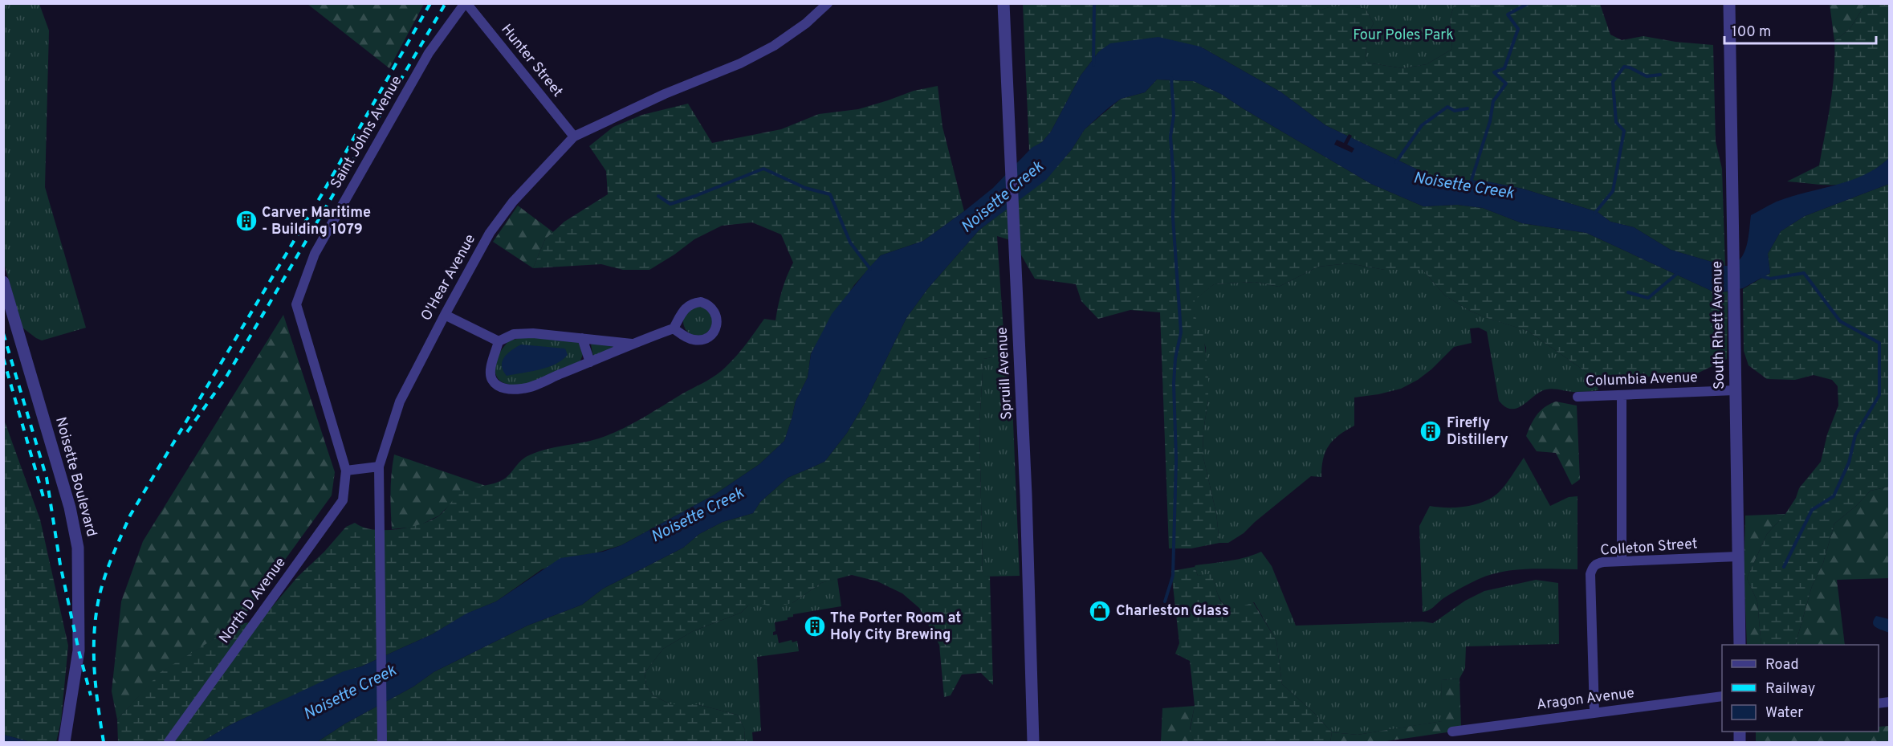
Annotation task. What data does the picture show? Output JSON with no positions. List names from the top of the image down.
{
  "streets": {
    "street": [
      "Hunter Street",
      "Saint Johns Avenue",
      "O'Hear Avenue",
      "South Rhett Avenue",
      "Spruill Avenue",
      "Columbia Avenue",
      "Noisette Boulevard",
      "Colleton Street",
      "North D Avenue",
      "Aragon Avenue"
    ]
  },
  "crossings": [
    ["Hunter Street", "Saint Johns Avenue"],
    ["Hunter Street", "O'Hear Avenue"],
    ["Saint Johns Avenue", "North D Avenue"],
    ["South Rhett Avenue", "Columbia Avenue"],
    ["South Rhett Avenue", "Colleton Street"],
    ["Colleton Street", "Aragon Avenue"]
  ],
  "water": ["Noisette Creek"],
  "parks": ["Four Poles Park"],
  "places": {
    "building": ["Carver Maritime - Building 1079", "Firefly Distillery", "The Porter Room at Holy City Brewing"],
    "shop": ["Charleston Glass"]
  },
  "legend": ["Road", "Railway", "Water"],
  "scale_bar": "100 m"
}
